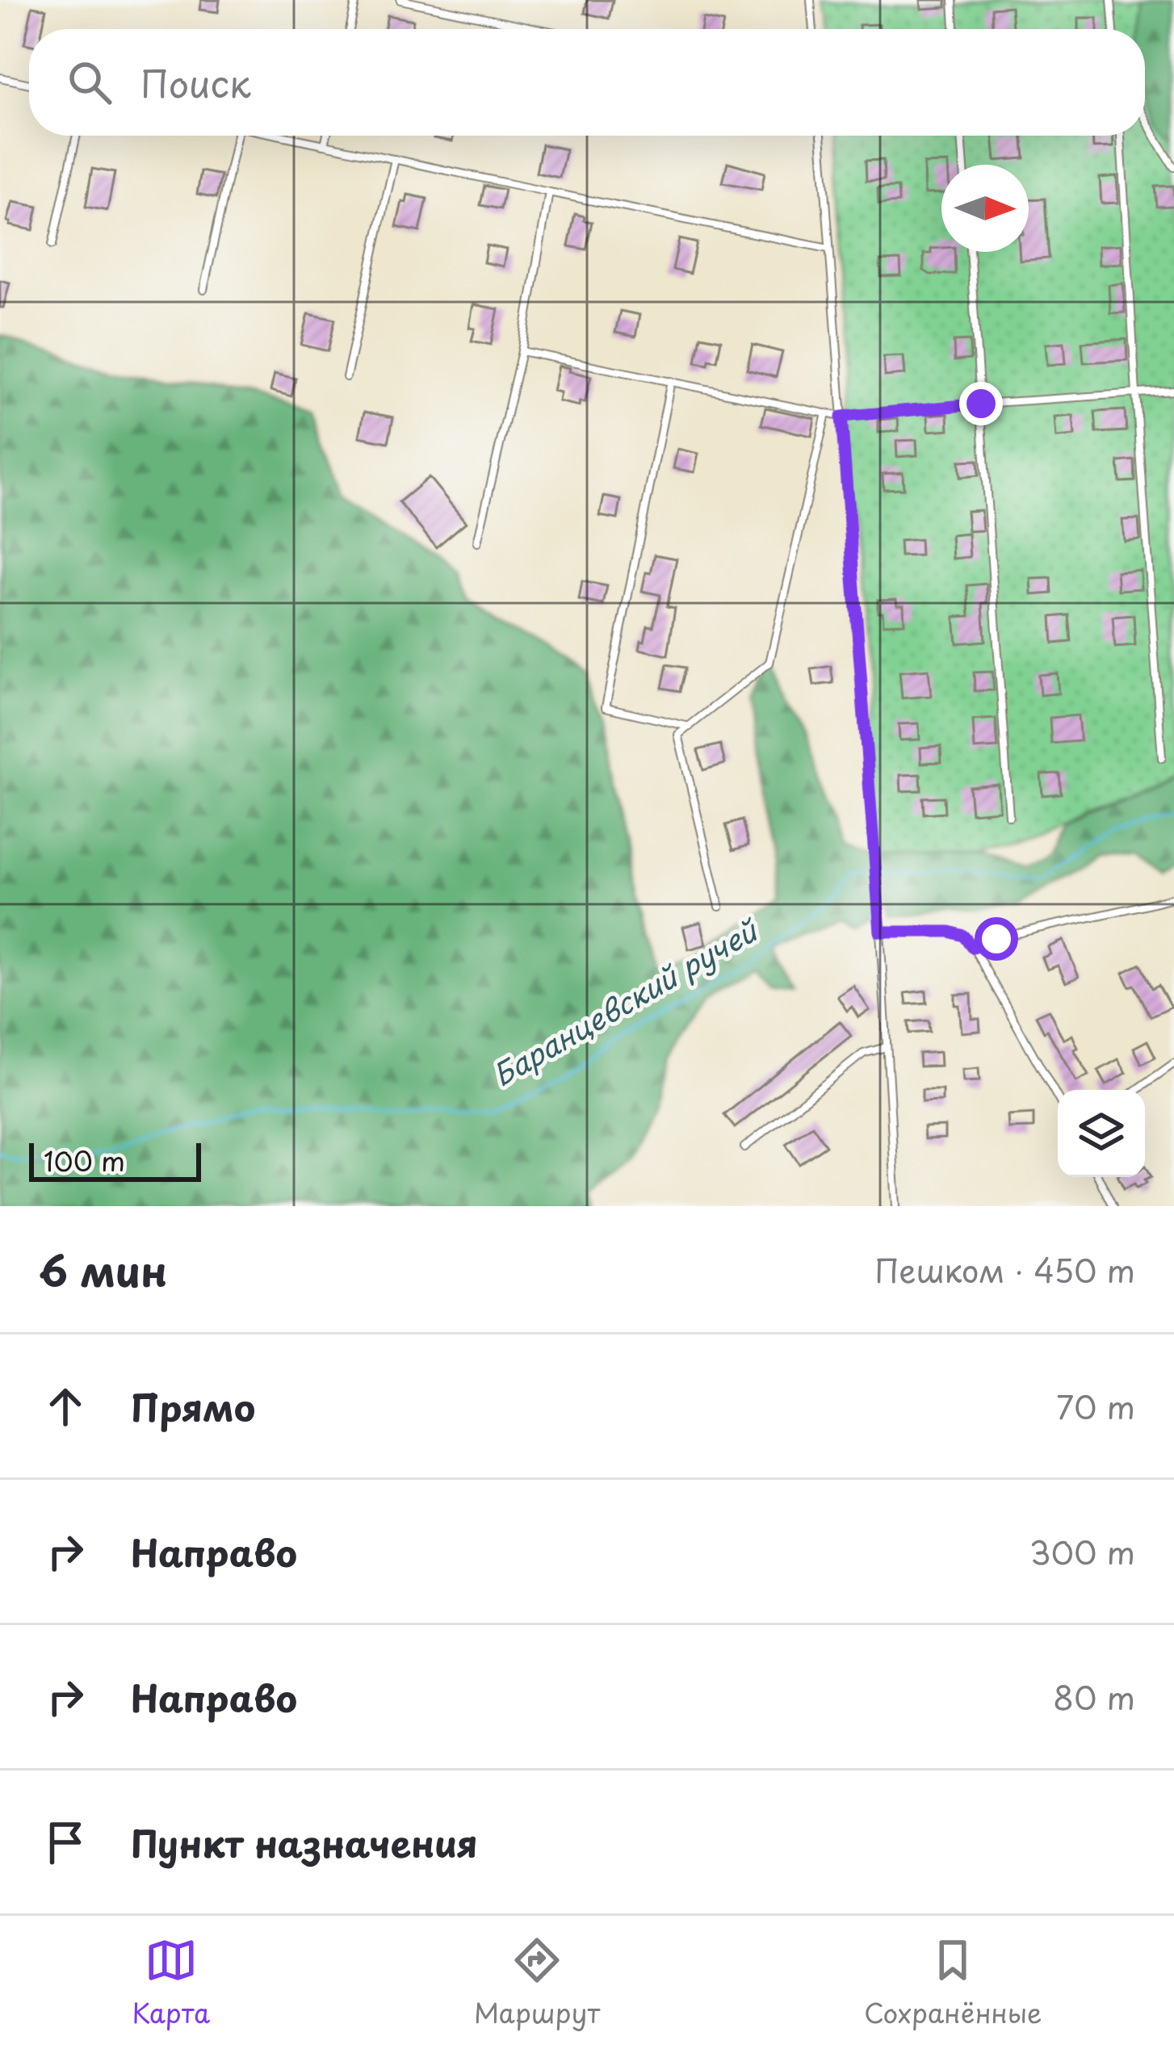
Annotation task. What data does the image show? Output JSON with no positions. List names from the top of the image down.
{
  "water": ["Баранцевский ручей"],
  "scale_bar": "100 m",
  "north": "right",
  "page": {
    "search": "Поиск",
    "scale": "100 m",
    "heading": ["6 мин", "Пешком · 450 m"],
    "list": [
      ["Прямо", "70 m"],
      ["Направо", "300 m"],
      ["Направо", "80 m"],
      "Пункт назначения"
    ],
    "nav": ["Карта", "Маршрут", "Сохранённые"]
  }
}
